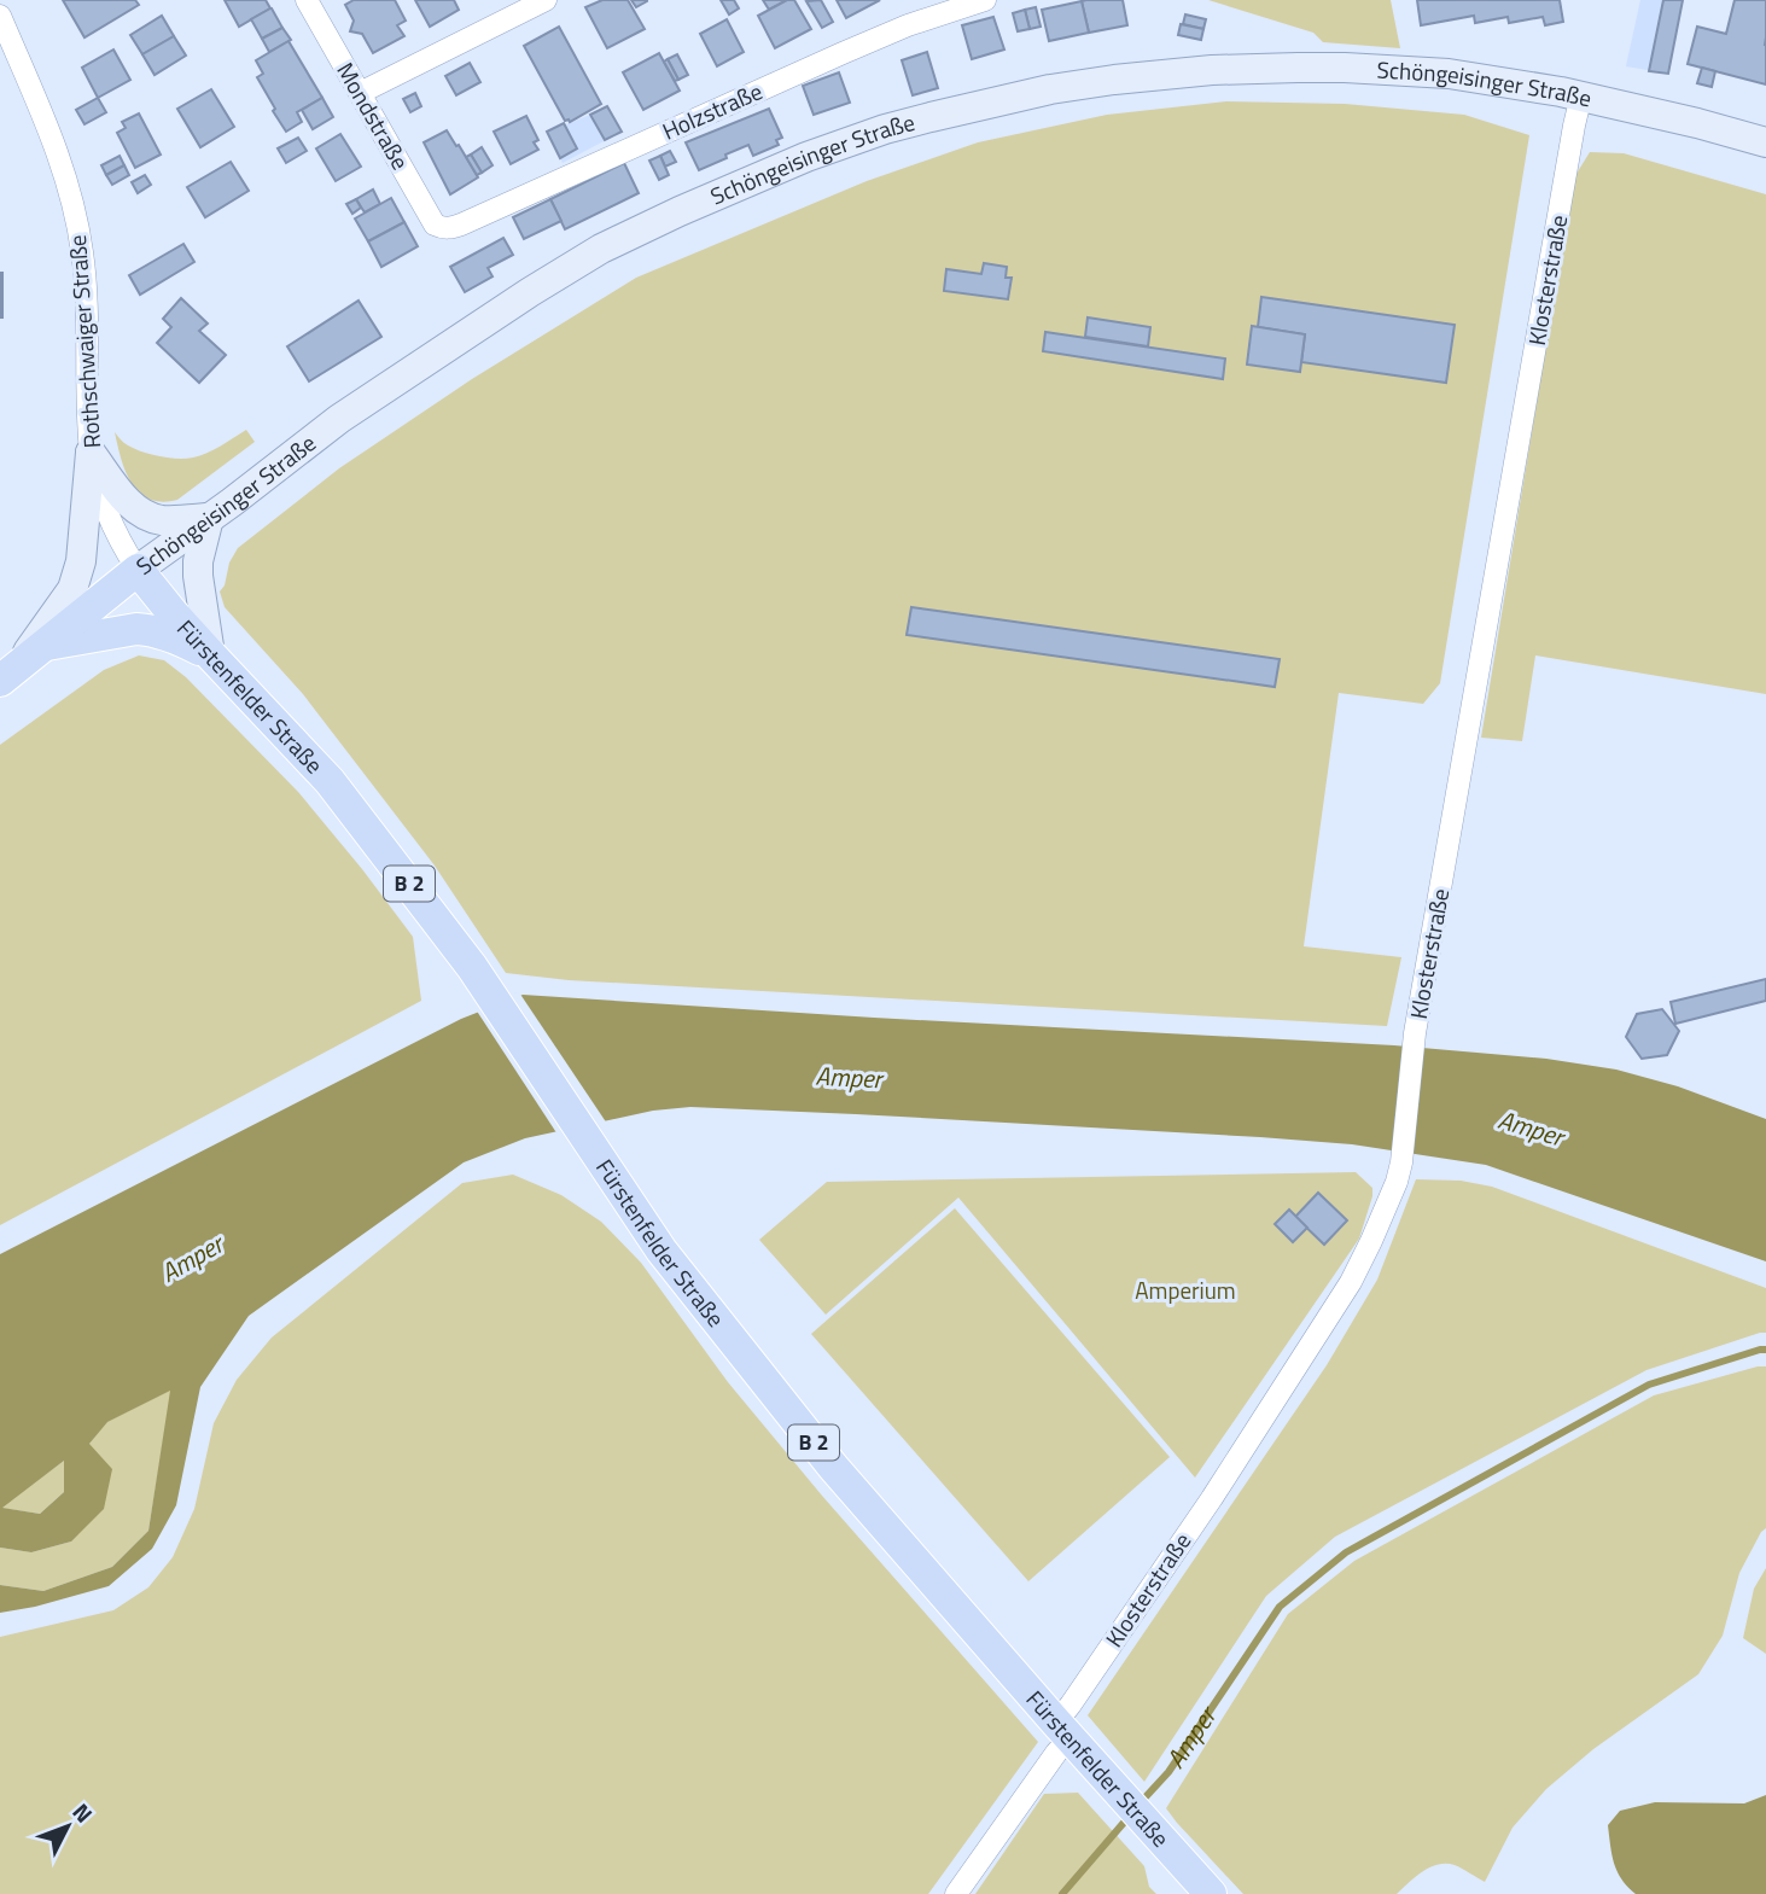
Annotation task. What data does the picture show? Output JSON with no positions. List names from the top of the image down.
{
  "streets": {
    "main road": ["Schöngeisinger Straße", "Fürstenfelder Straße", "B 2"],
    "street": [
      "Holzstraße",
      "Mondstraße",
      "Klosterstraße",
      "Rothschwaiger Straße"
    ]
  },
  "crossings": [
    ["Schöngeisinger Straße", "Klosterstraße"],
    ["Schöngeisinger Straße", "Rothschwaiger Straße"],
    ["Schöngeisinger Straße", "Fürstenfelder Straße"],
    ["Holzstraße", "Mondstraße"],
    ["Klosterstraße", "Fürstenfelder Straße"],
    ["Rothschwaiger Straße", "Fürstenfelder Straße"]
  ],
  "water": ["Amper"],
  "parks": ["Amperium"],
  "north": "top right"
}
